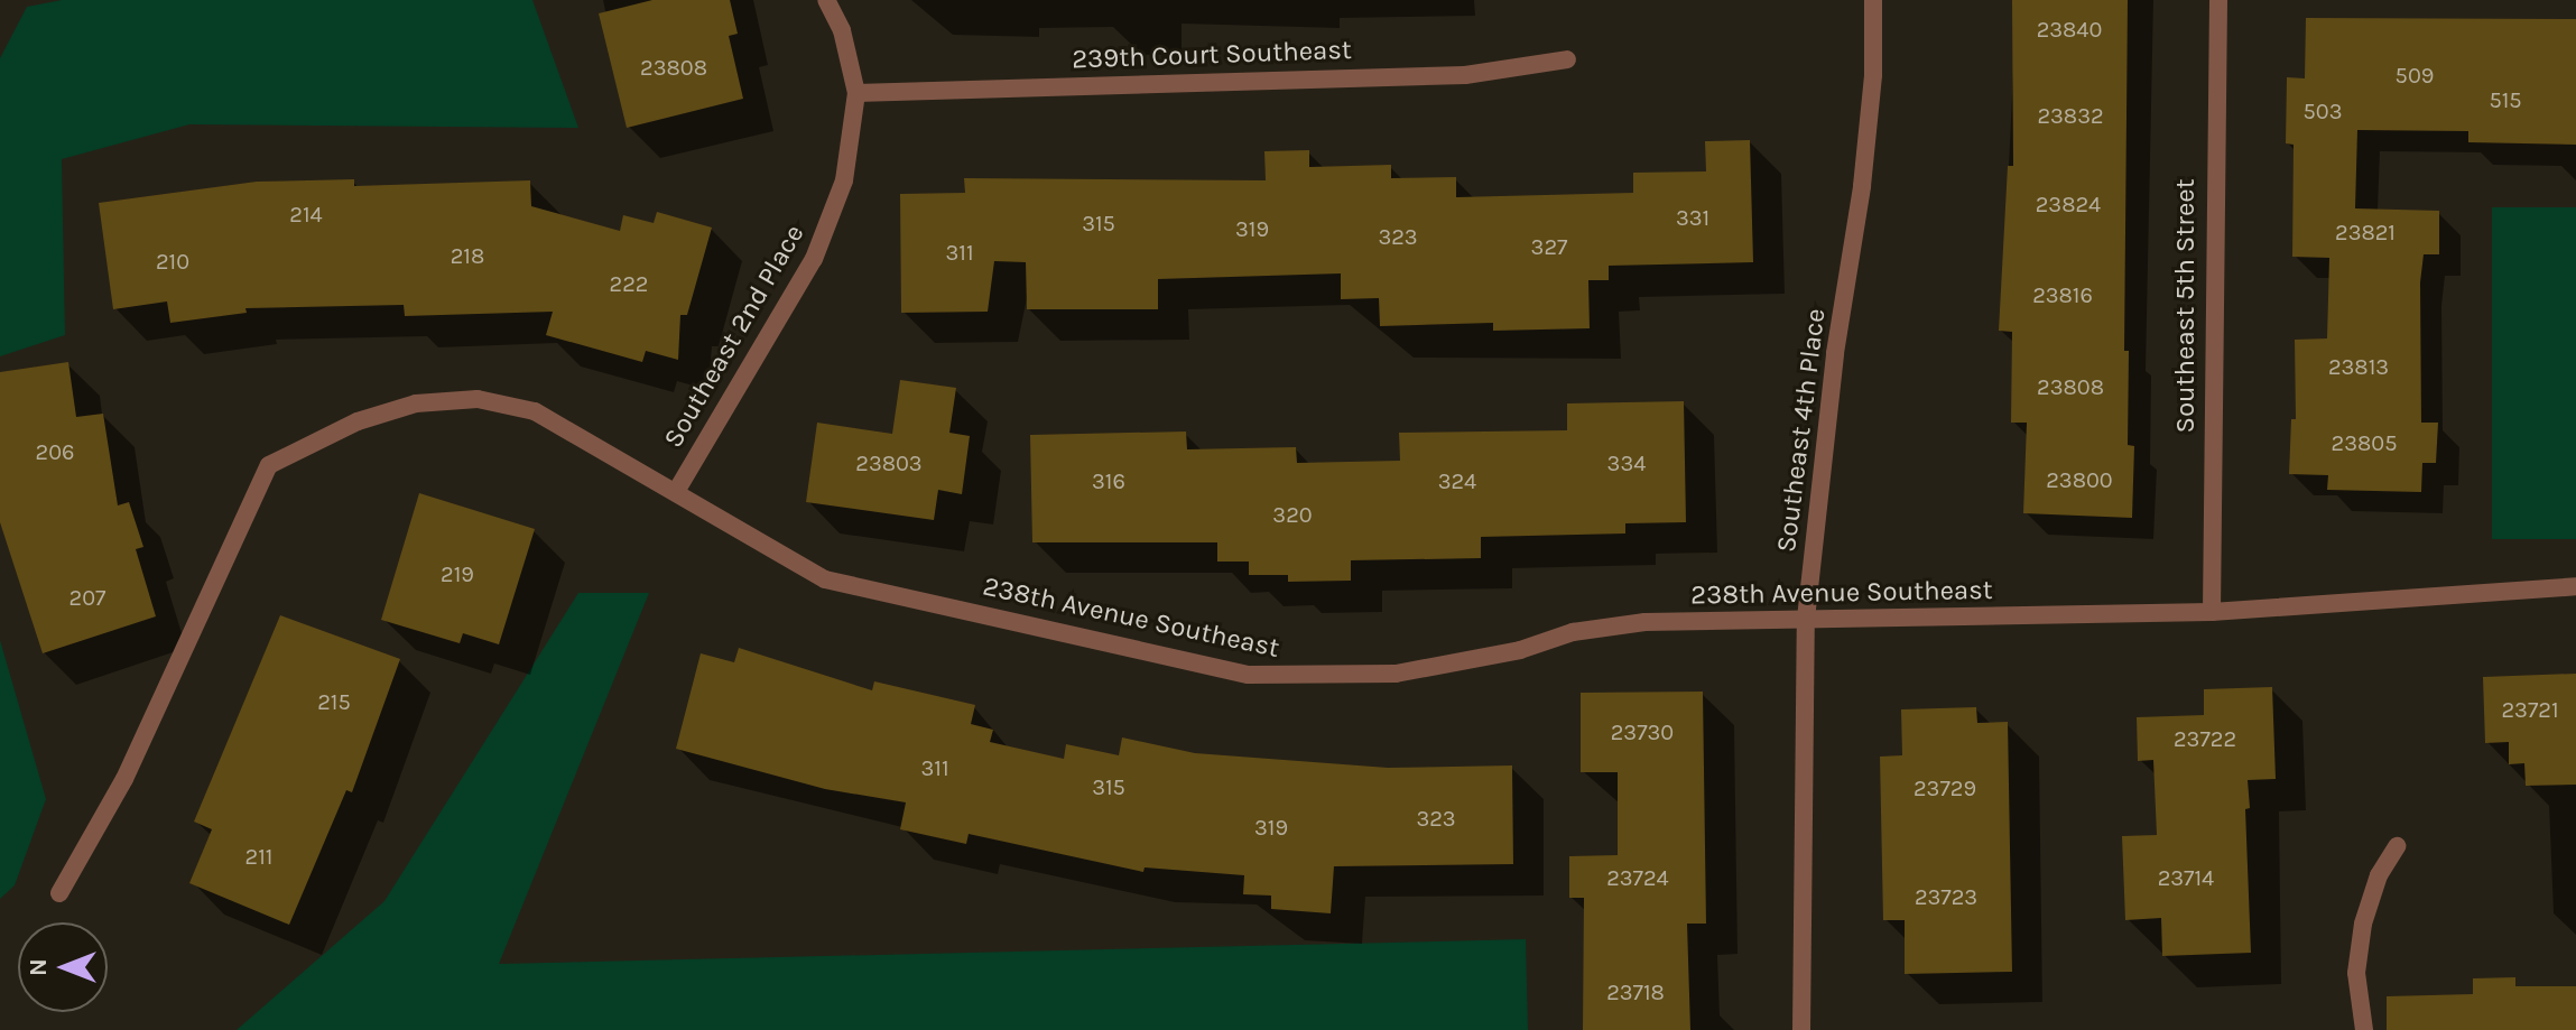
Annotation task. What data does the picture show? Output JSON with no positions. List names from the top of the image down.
{
  "streets": {
    "street": [
      "239th Court Southeast",
      "Southeast 5th Street",
      "Southeast 2nd Place",
      "Southeast 4th Place",
      "238th Avenue Southeast"
    ]
  },
  "crossings": [
    ["239th Court Southeast", "Southeast 2nd Place"],
    ["Southeast 5th Street", "238th Avenue Southeast"],
    ["Southeast 2nd Place", "238th Avenue Southeast"],
    ["Southeast 4th Place", "238th Avenue Southeast"]
  ],
  "house_numbers": [
    "23840",
    "23808",
    "509",
    "515",
    "503",
    "23832",
    "23824",
    "214",
    "331",
    "315",
    "319",
    "23821",
    "323",
    "327",
    "311",
    "218",
    "210",
    "222",
    "23816",
    "23813",
    "23808",
    "23805",
    "206",
    "23803",
    "334",
    "23800",
    "316",
    "324",
    "320",
    "219",
    "207",
    "215",
    "23721",
    "23730",
    "23722",
    "311",
    "315",
    "23729",
    "323",
    "319",
    "211",
    "23724",
    "23714",
    "23723",
    "23718"
  ],
  "north": "left"
}
